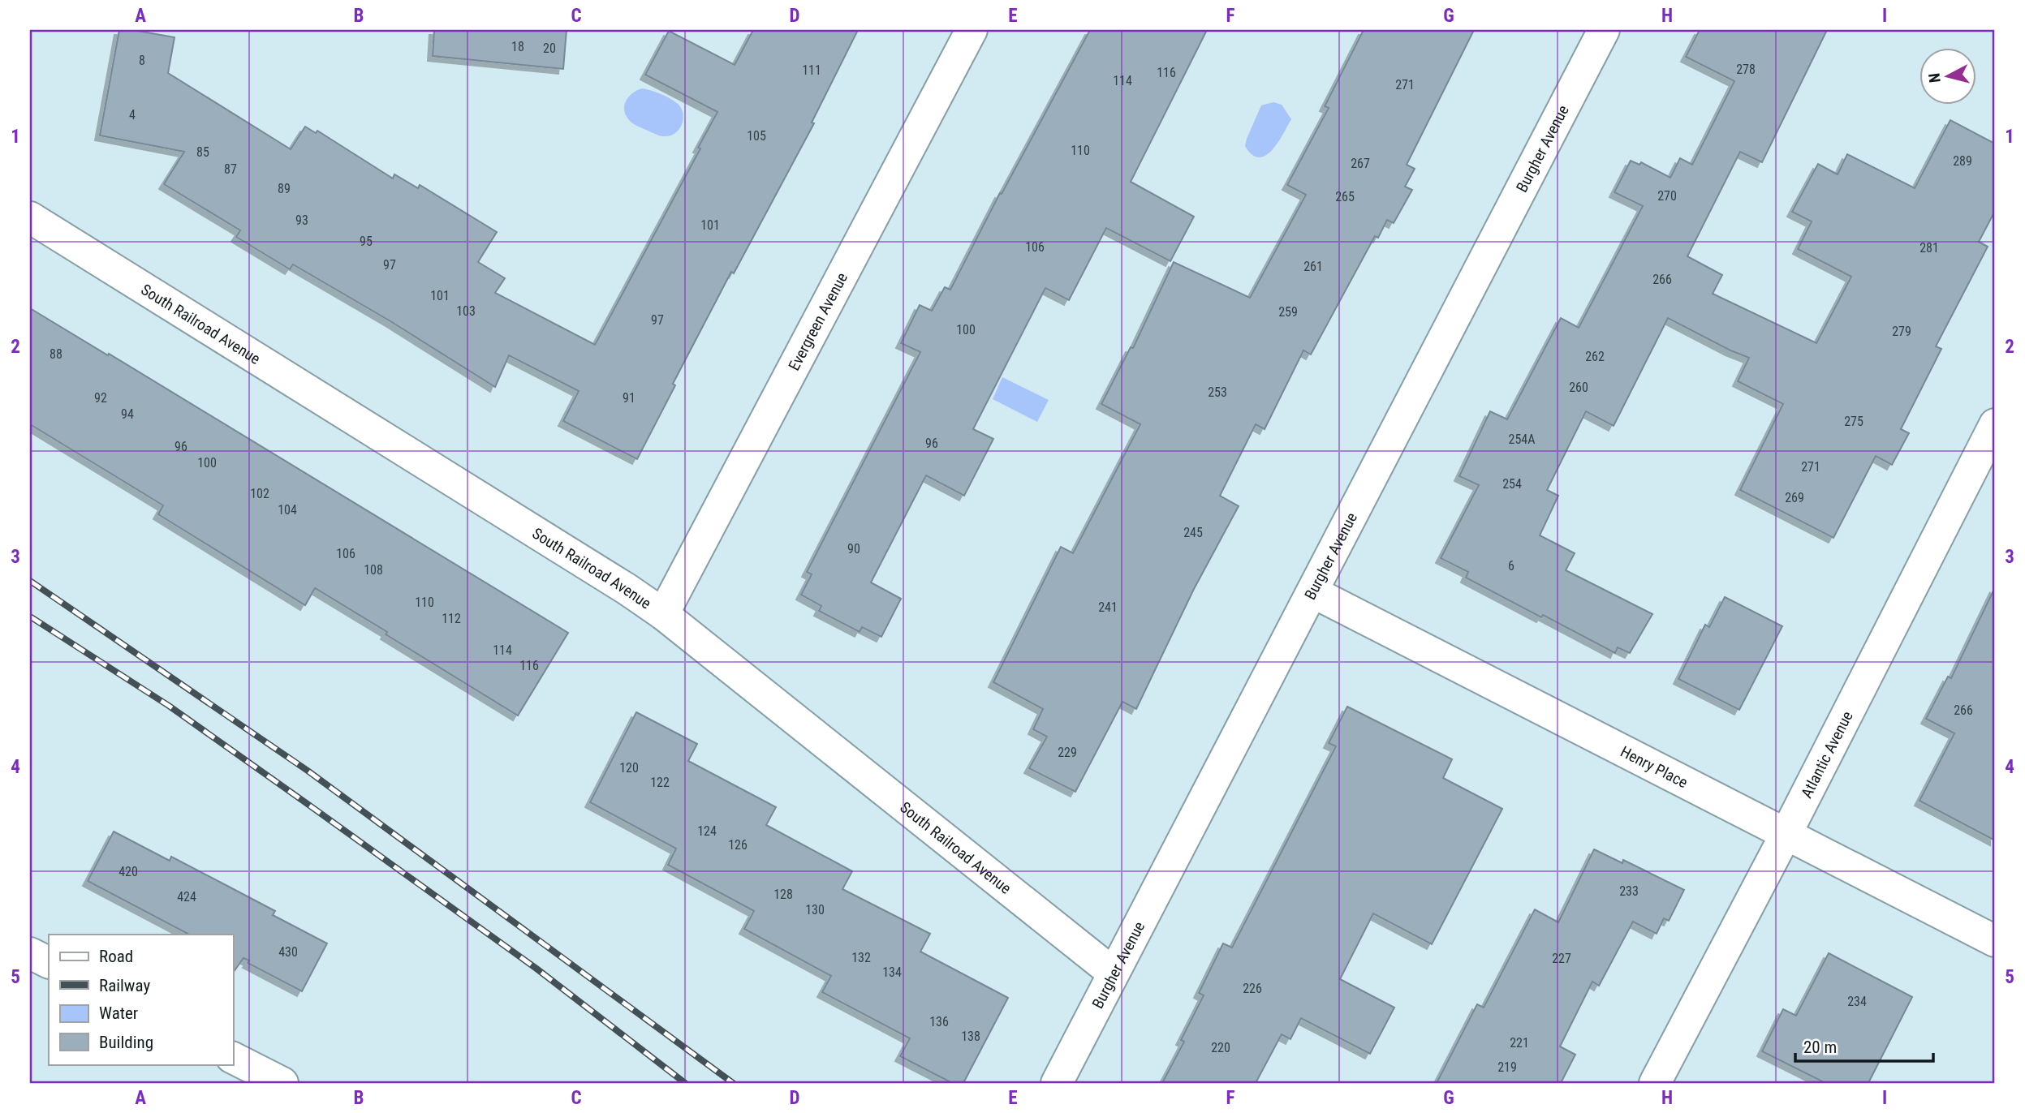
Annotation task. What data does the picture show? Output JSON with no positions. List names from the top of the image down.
{
  "streets": {
    "street": [
      "Burgher Avenue",
      "Evergreen Avenue",
      "South Railroad Avenue",
      "Atlantic Avenue",
      "Henry Place"
    ]
  },
  "crossings": [
    ["Burgher Avenue", "South Railroad Avenue"],
    ["Burgher Avenue", "Henry Place"],
    ["Evergreen Avenue", "South Railroad Avenue"],
    ["Atlantic Avenue", "Henry Place"]
  ],
  "house_numbers": [
    "18",
    "20",
    "8",
    "278",
    "111",
    "116",
    "114",
    "271",
    "4",
    "105",
    "110",
    "85",
    "289",
    "267",
    "87",
    "89",
    "270",
    "265",
    "93",
    "101",
    "95",
    "106",
    "281",
    "97",
    "261",
    "266",
    "101",
    "103",
    "259",
    "97",
    "100",
    "279",
    "88",
    "262",
    "260",
    "253",
    "92",
    "91",
    "94",
    "275",
    "254A",
    "96",
    "96",
    "100",
    "271",
    "254",
    "102",
    "269",
    "104",
    "245",
    "90",
    "106",
    "6",
    "108",
    "110",
    "241",
    "112",
    "114",
    "116",
    "266",
    "229",
    "120",
    "122",
    "124",
    "126",
    "420",
    "233",
    "128",
    "424",
    "130",
    "430",
    "132",
    "227",
    "134",
    "226",
    "234",
    "136",
    "138",
    "221",
    "220",
    "219"
  ],
  "legend": [
    "Road",
    "Railway",
    "Water",
    "Building"
  ],
  "scale_bar": "20 m",
  "north": "left",
  "grid": {
    "columns": [
      "A",
      "B",
      "C",
      "D",
      "E",
      "F",
      "G",
      "H",
      "I"
    ],
    "rows": [
      "1",
      "2",
      "3",
      "4",
      "5"
    ]
  }
}
